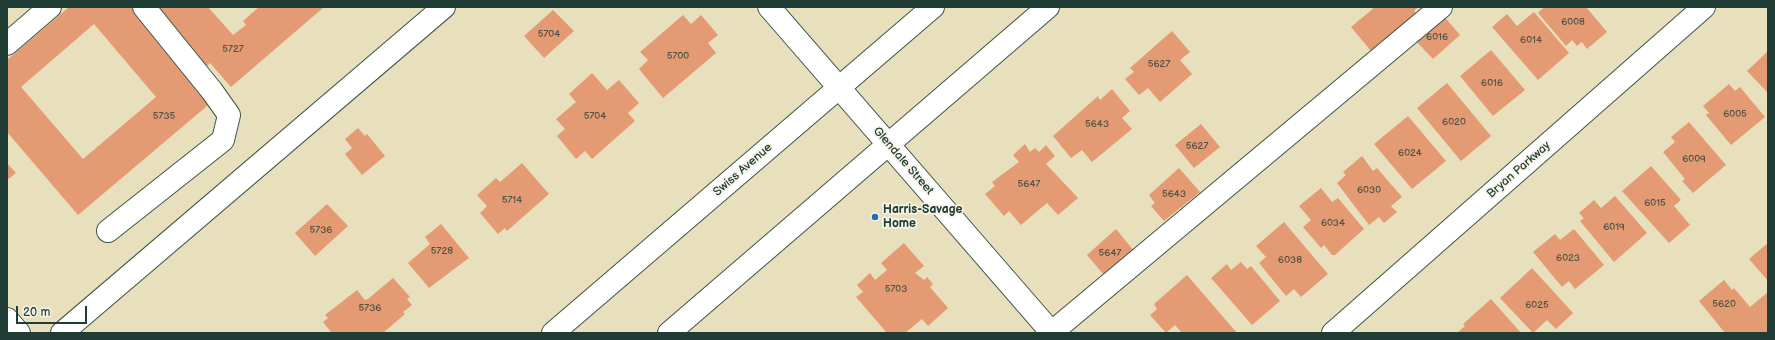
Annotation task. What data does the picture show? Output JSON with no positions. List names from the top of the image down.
{
  "streets": {
    "street": ["Glendale Street", "Swiss Avenue", "Bryan Parkway"]
  },
  "crossings": [
    ["Glendale Street", "Swiss Avenue"]
  ],
  "places": ["Harris-Savage Home"],
  "house_numbers": [
    "6008",
    "5704",
    "6016",
    "6014",
    "5727",
    "5700",
    "5627",
    "6016",
    "6005",
    "5735",
    "5704",
    "6020",
    "5643",
    "5627",
    "6024",
    "6009",
    "5647",
    "6030",
    "5643",
    "5714",
    "6015",
    "6034",
    "6019",
    "5736",
    "5728",
    "5647",
    "6023",
    "6038",
    "5703",
    "5620",
    "6025",
    "5736"
  ],
  "scale_bar": "20 m"
}
